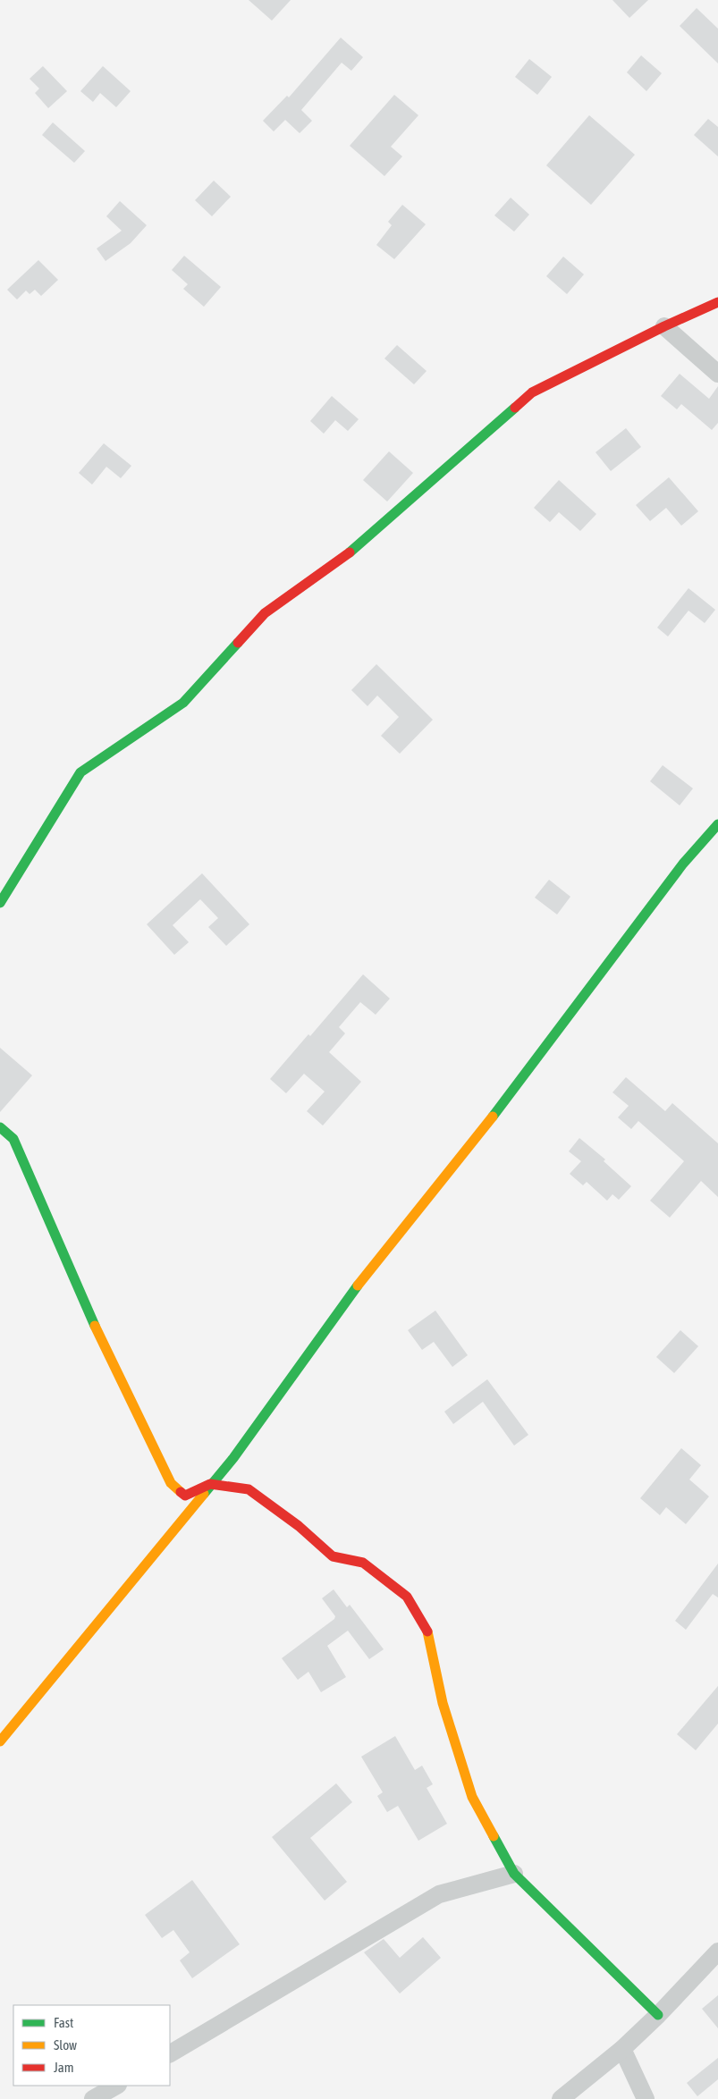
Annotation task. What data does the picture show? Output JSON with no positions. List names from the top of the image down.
{
  "legend": ["Fast", "Slow", "Jam"]
}
